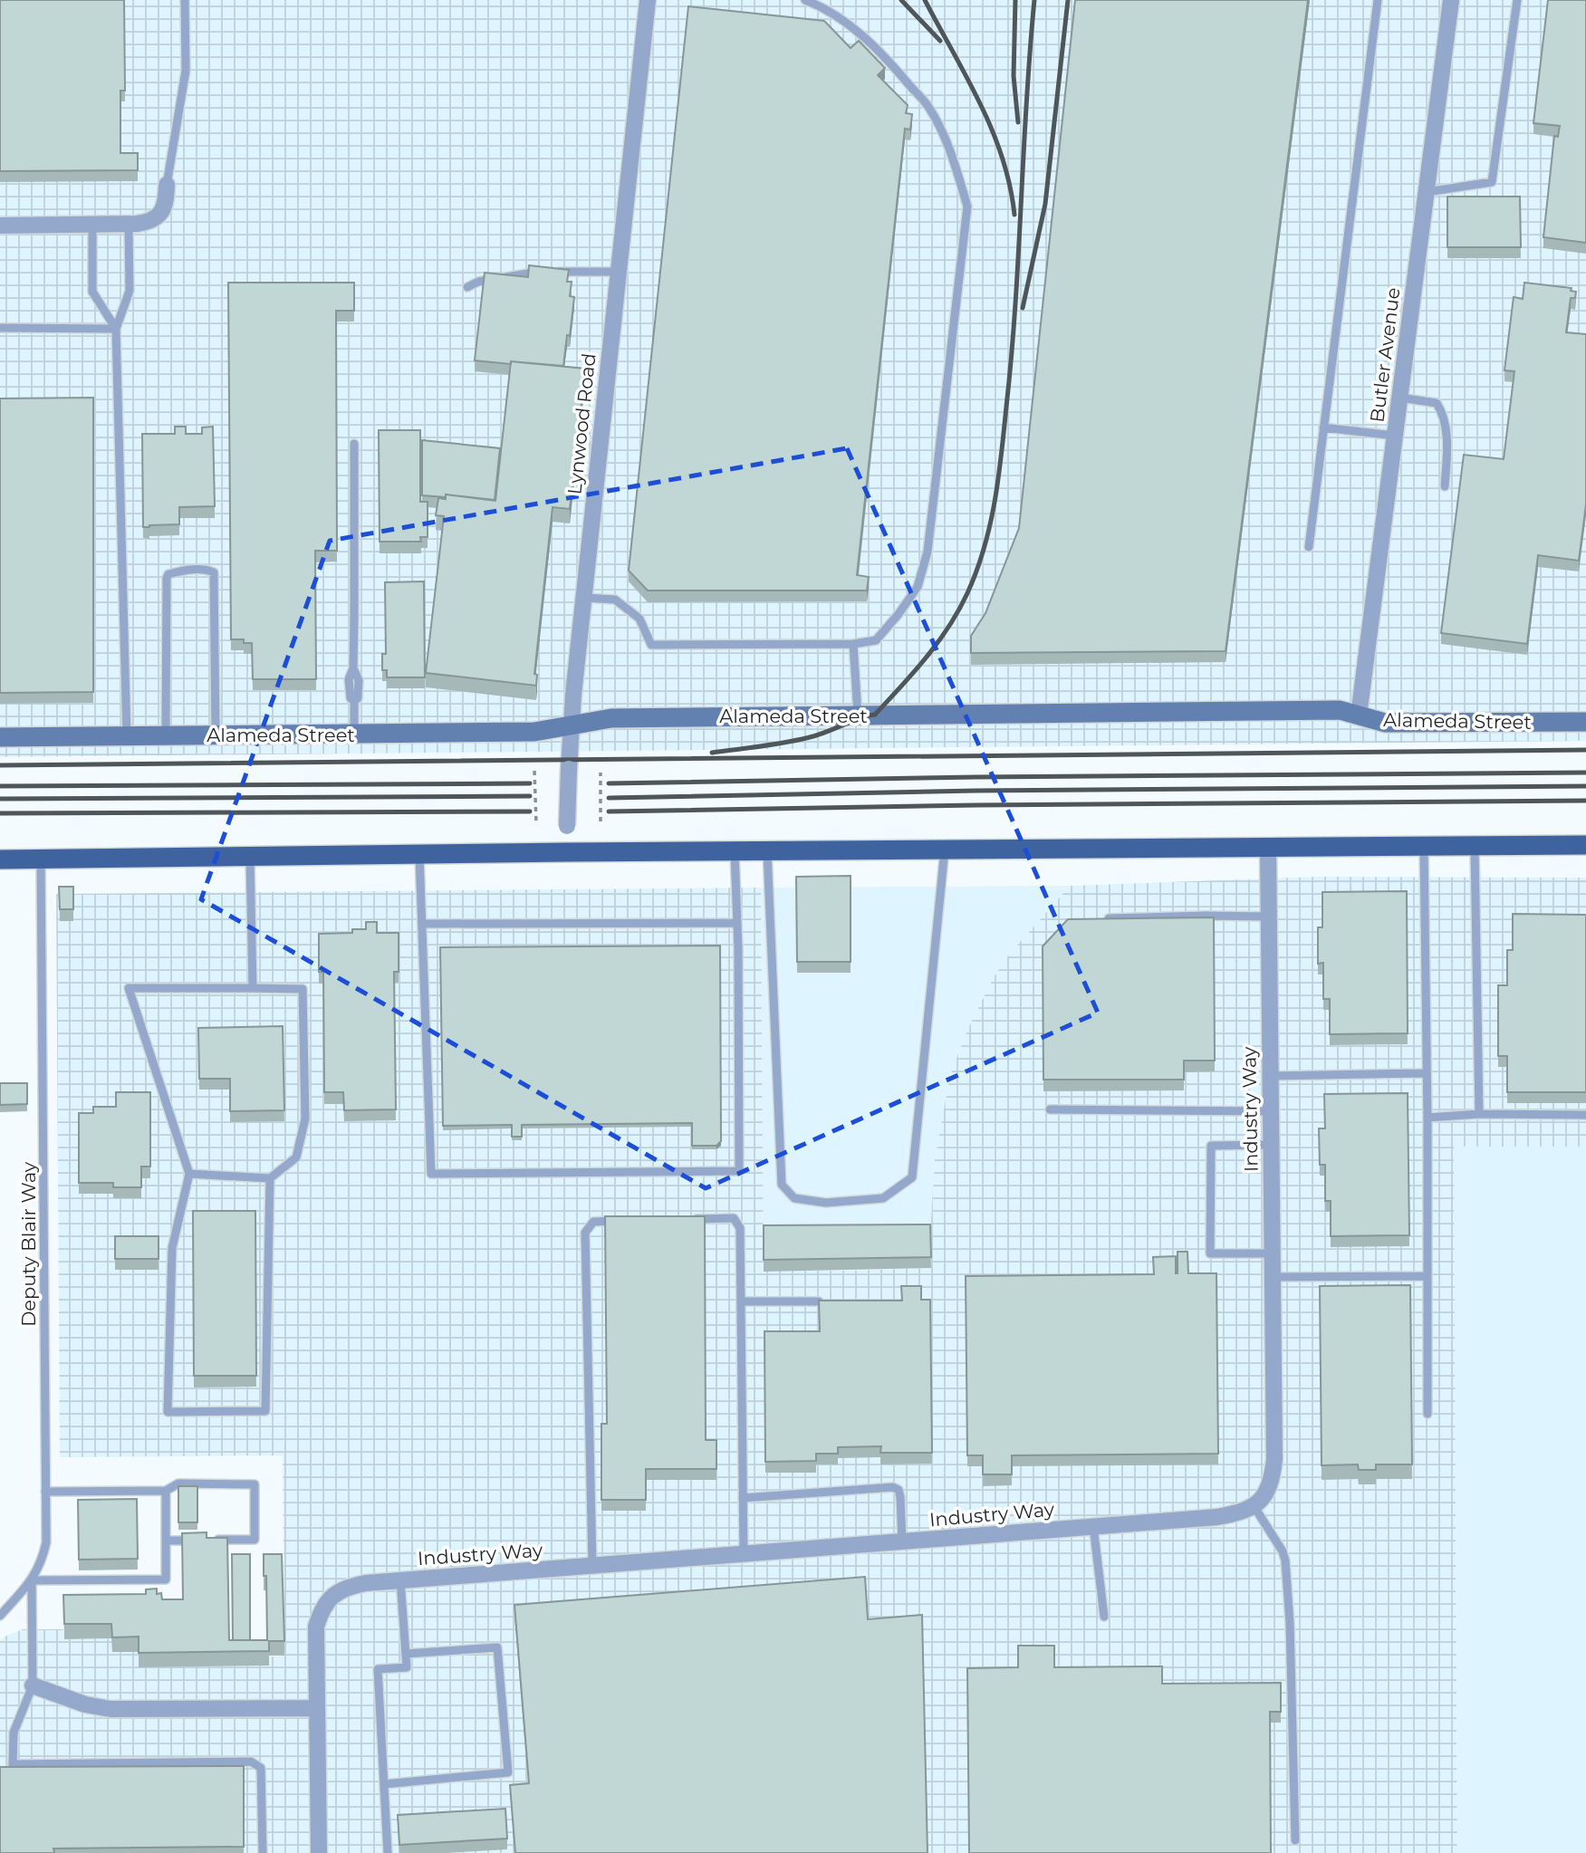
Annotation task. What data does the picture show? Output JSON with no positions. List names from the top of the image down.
{
  "streets": {
    "street": [
      "Butler Avenue",
      "Lynwood Road",
      "Alameda Street",
      "Industry Way"
    ],
    "lane": ["Deputy Blair Way"]
  },
  "crossings": [
    ["Butler Avenue", "Alameda Street"],
    ["Lynwood Road", "Alameda Street"]
  ]
}
